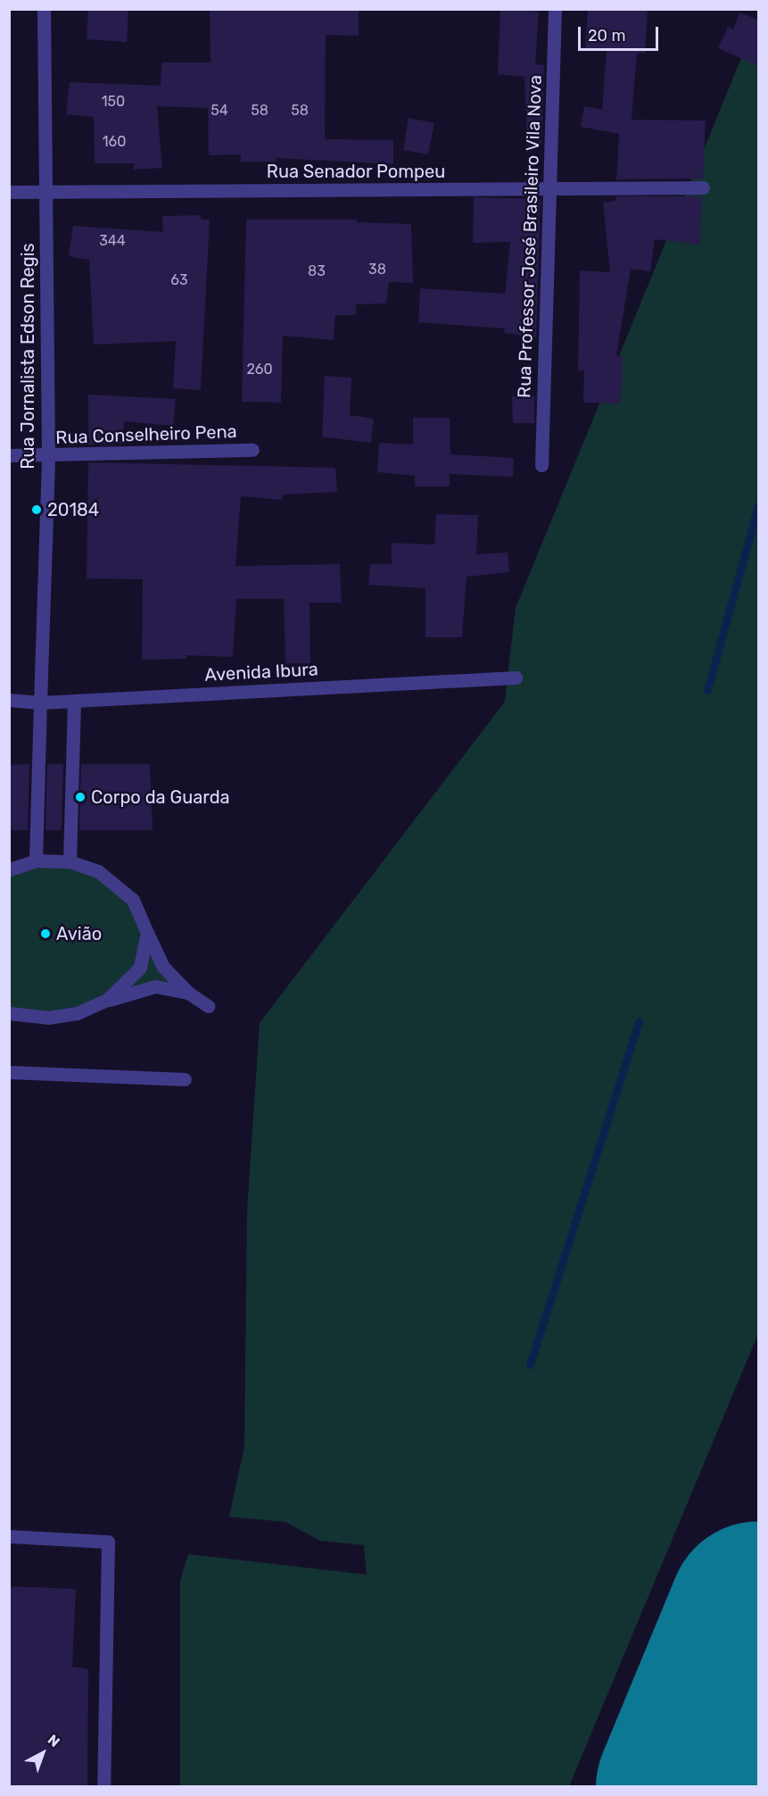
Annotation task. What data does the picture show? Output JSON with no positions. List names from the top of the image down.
{
  "streets": {
    "street": [
      "Rua Senador Pompeu",
      "Rua Professor José Brasileiro Vila Nova",
      "Rua Jornalista Edson Regis",
      "Rua Conselheiro Pena",
      "Avenida Ibura"
    ]
  },
  "crossings": [
    ["Rua Senador Pompeu", "Rua Professor José Brasileiro Vila Nova"],
    ["Rua Senador Pompeu", "Rua Jornalista Edson Regis"],
    ["Rua Jornalista Edson Regis", "Rua Conselheiro Pena"],
    ["Rua Jornalista Edson Regis", "Avenida Ibura"]
  ],
  "places": ["20184", "Corpo da Guarda", "Avião"],
  "house_numbers": [
    "150",
    "54",
    "58",
    "58",
    "160",
    "344",
    "38",
    "83",
    "63",
    "260"
  ],
  "scale_bar": "20 m",
  "north": "top right"
}
